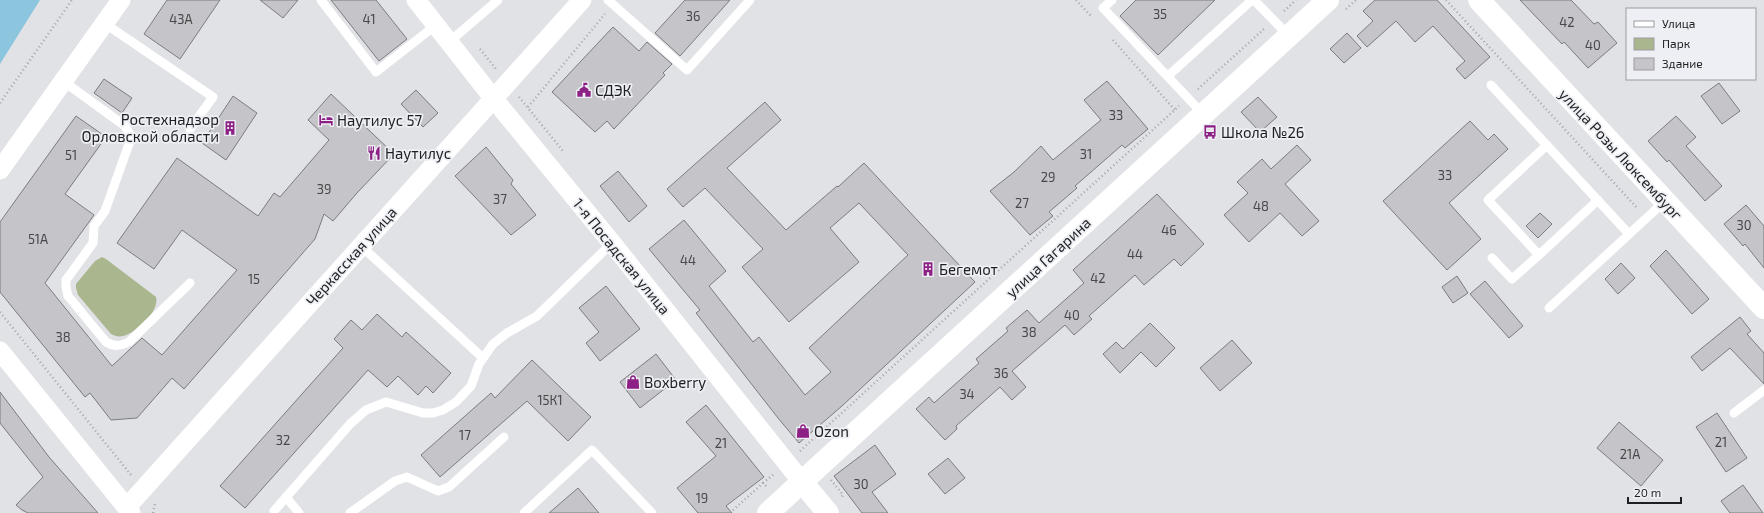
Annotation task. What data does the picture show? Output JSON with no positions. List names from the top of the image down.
{
  "streets": {
    "street": [
      "улица Розы Люксембург",
      "Черкасская улица",
      "1-я Посадская улица",
      "улица Гагарина"
    ]
  },
  "crossings": [
    ["Черкасская улица", "1-я Посадская улица"],
    ["1-я Посадская улица", "улица Гагарина"]
  ],
  "places": {
    "public building": ["СДЭК"],
    "hotel": ["Наутилус 57"],
    "building": ["Ростехнадзор Орловской области", "Бегемот"],
    "bus stop": ["Школа №26"],
    "restaurant": ["Наутилус"],
    "shop": ["Boxberry", "Ozon"]
  },
  "house_numbers": [
    "35",
    "36",
    "43А",
    "41",
    "42",
    "40",
    "33",
    "31",
    "51",
    "33",
    "29",
    "39",
    "37",
    "27",
    "48",
    "30",
    "46",
    "51А",
    "44",
    "44",
    "42",
    "15",
    "40",
    "38",
    "38",
    "36",
    "34",
    "15К1",
    "17",
    "32",
    "21",
    "21",
    "21А",
    "30",
    "19"
  ],
  "legend": ["Улица", "Парк", "Здание"],
  "scale_bar": "20 m"
}
